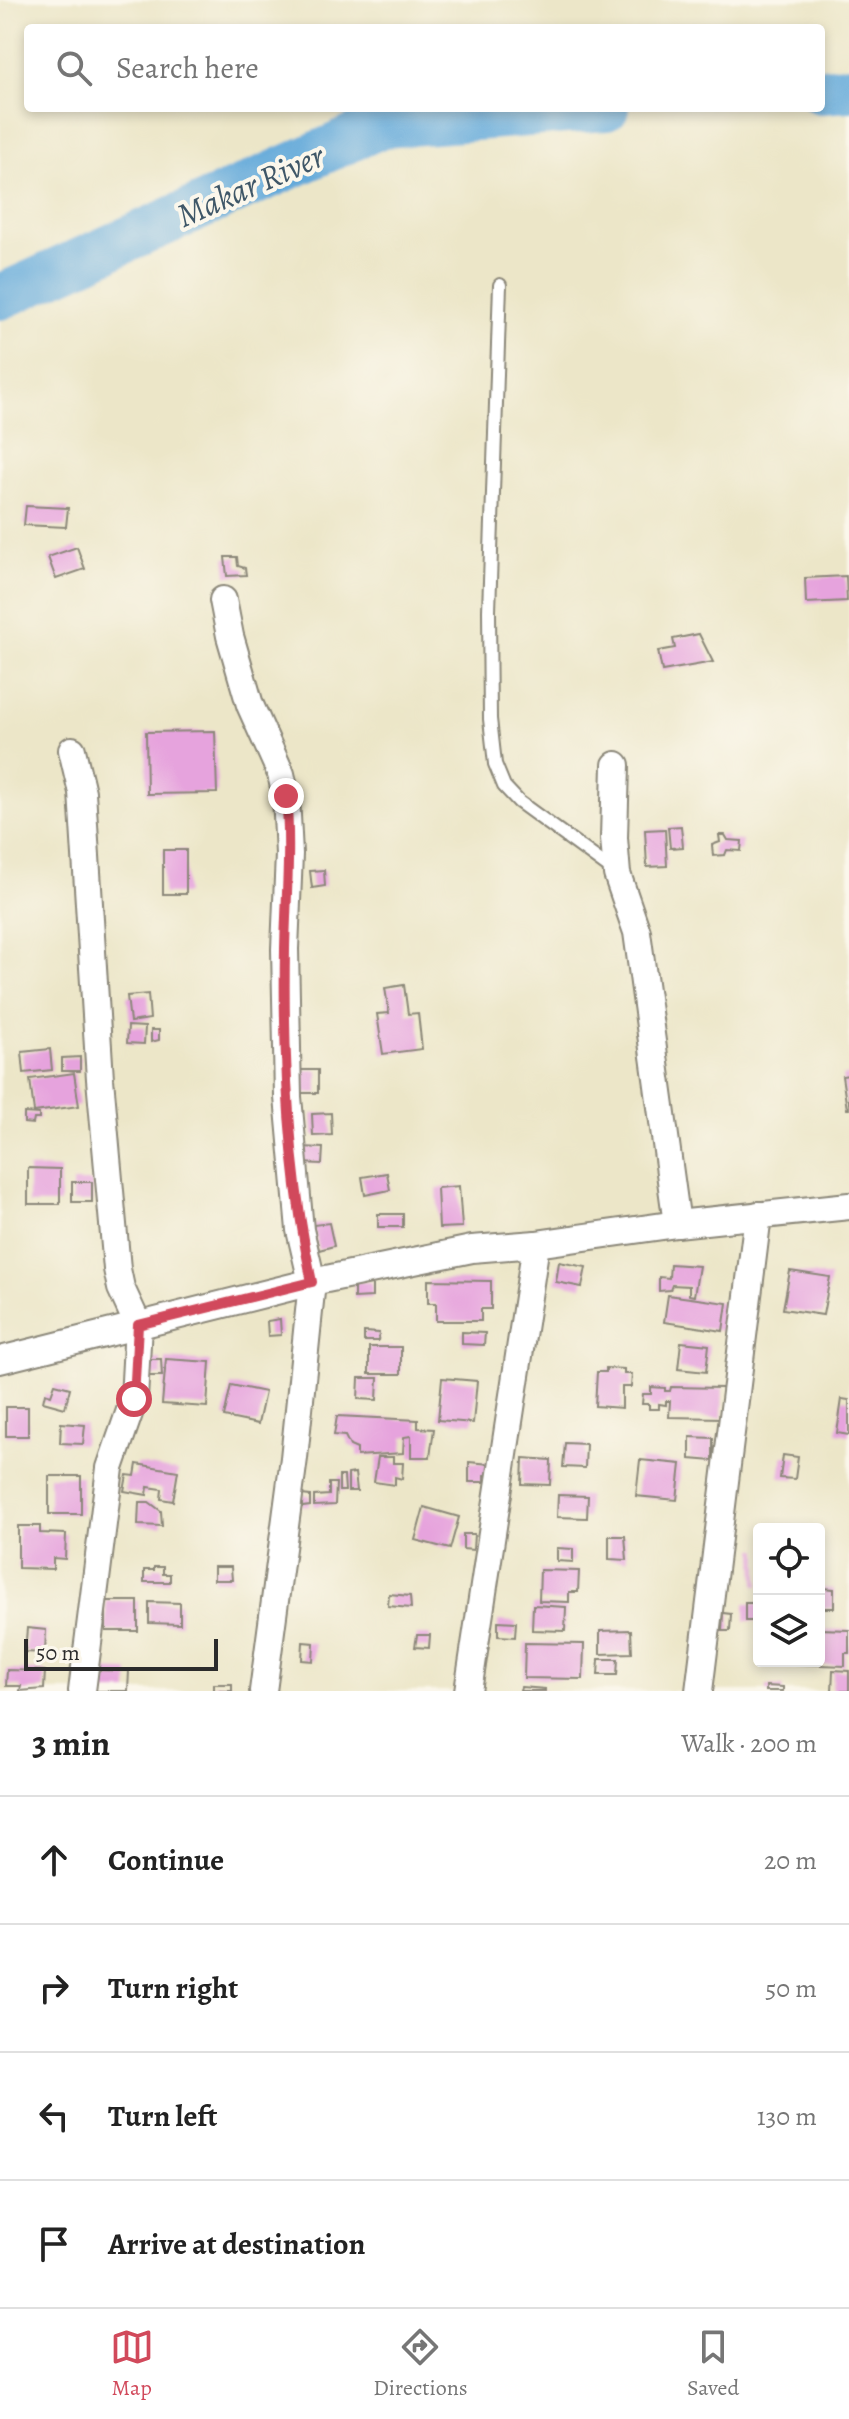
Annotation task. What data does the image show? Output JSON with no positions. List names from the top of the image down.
{
  "water": ["Makar River"],
  "scale_bar": "50 m",
  "page": {
    "search": "Search here",
    "scale": "50 m",
    "heading": ["3 min", "Walk · 200 m"],
    "list": [
      ["Continue", "20 m"],
      ["Turn right", "50 m"],
      ["Turn left", "130 m"],
      "Arrive at destination"
    ],
    "nav": ["Map", "Directions", "Saved"]
  }
}
